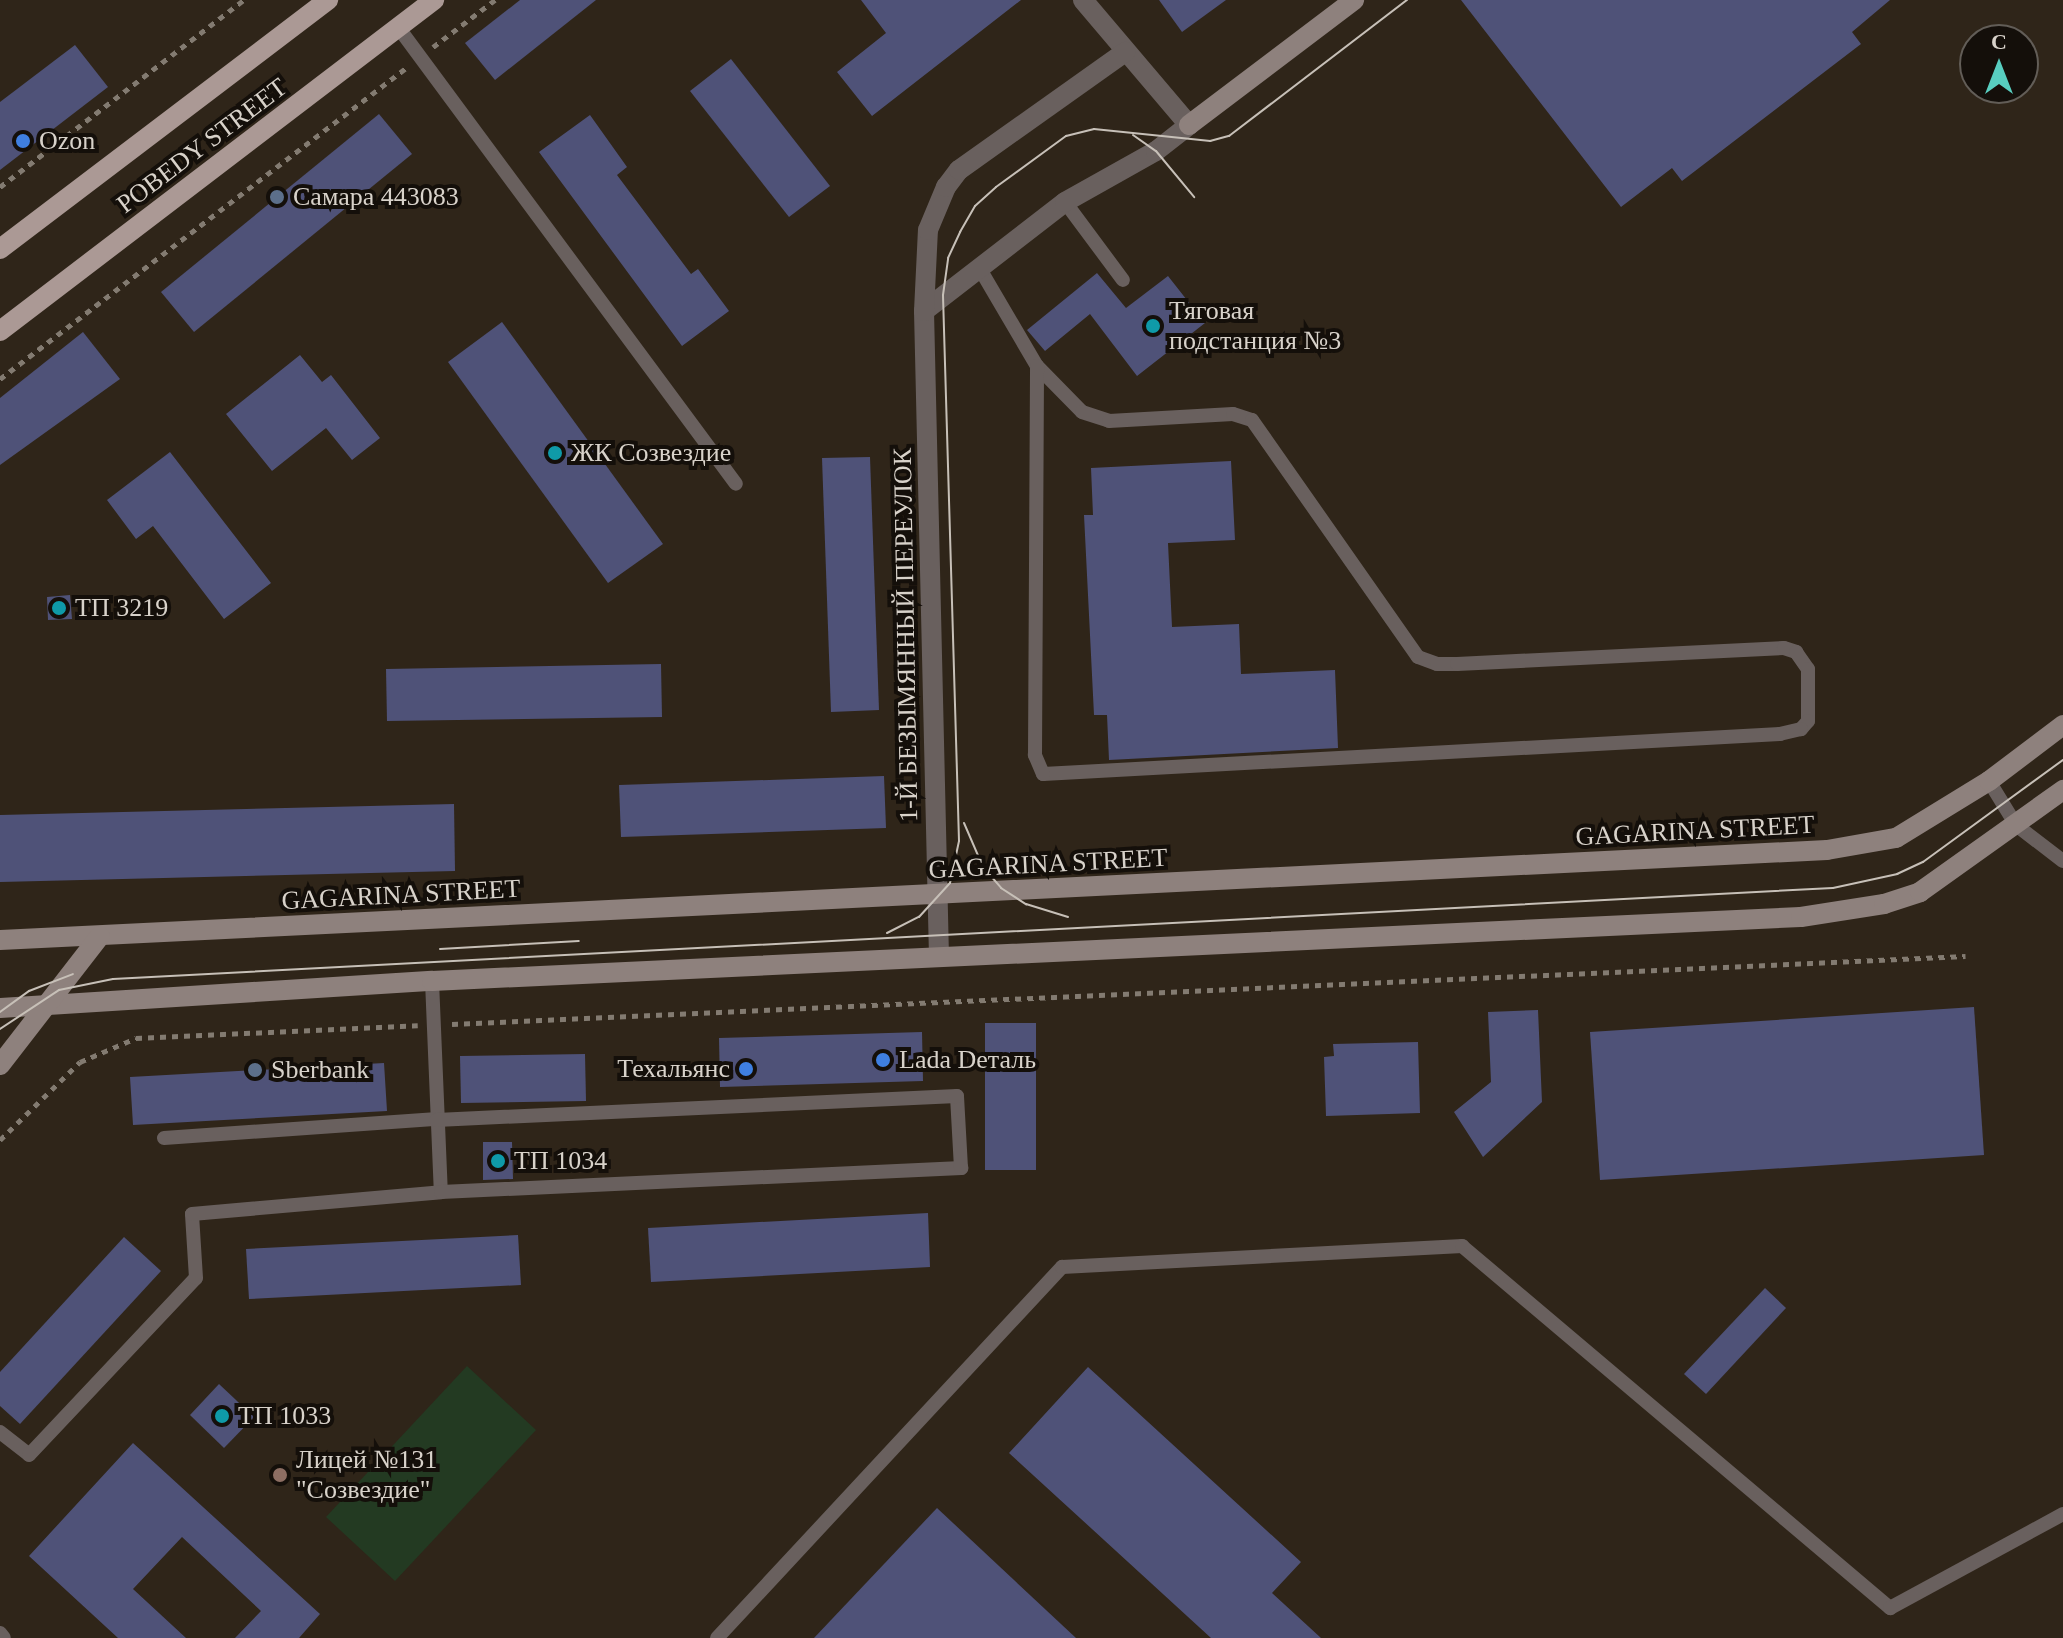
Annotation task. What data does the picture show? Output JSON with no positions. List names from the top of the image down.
{
  "streets": {
    "main road": ["POBEDY STREET", "GAGARINA STREET"],
    "street": ["1-Й БЕЗЫМЯННЫЙ ПЕРЕУЛОК"]
  },
  "crossings": [
    ["1-Й БЕЗЫМЯННЫЙ ПЕРЕУЛОК", "GAGARINA STREET"]
  ],
  "places": [
    "Ozon",
    "Самара 443083",
    "Тяговая подстанция №3",
    "ЖК Созвездие",
    "ТП 3219",
    "Lada Dеталь",
    "Техальянс",
    "Sberbank",
    "ТП 1034",
    "ТП 1033",
    "Лицей №131 \"Созвездие\""
  ],
  "north": "top"
}
